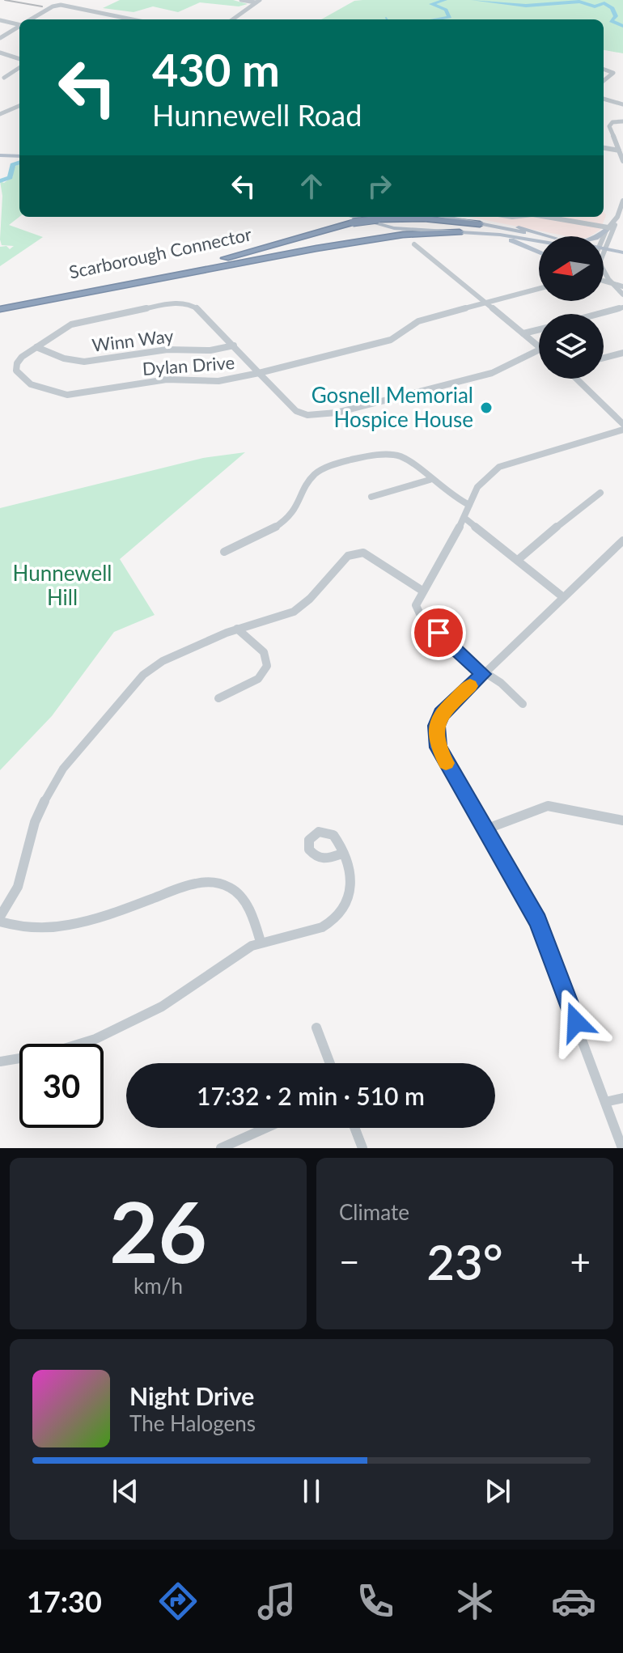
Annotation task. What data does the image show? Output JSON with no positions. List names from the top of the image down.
{
  "streets": {
    "highway": ["Scarborough Connector"],
    "street": ["Winn Way", "Dylan Drive"]
  },
  "crossings": [
    ["Winn Way", "Dylan Drive"]
  ],
  "parks": ["Hunnewell Hill"],
  "places": ["Gosnell Memorial Hospice House"],
  "north": "left",
  "page": {
    "turn": ["430 m", "Hunnewell Road"],
    "limit": "30",
    "trip": "17:32 · 2 min · 510 m",
    "tile": [
      ["26", "km/h"],
      "Climate"
    ],
    "heat": ["−", "23°", "+"],
    "song": ["Night Drive", "The Halogens"],
    "tabs": "17:30"
  }
}
